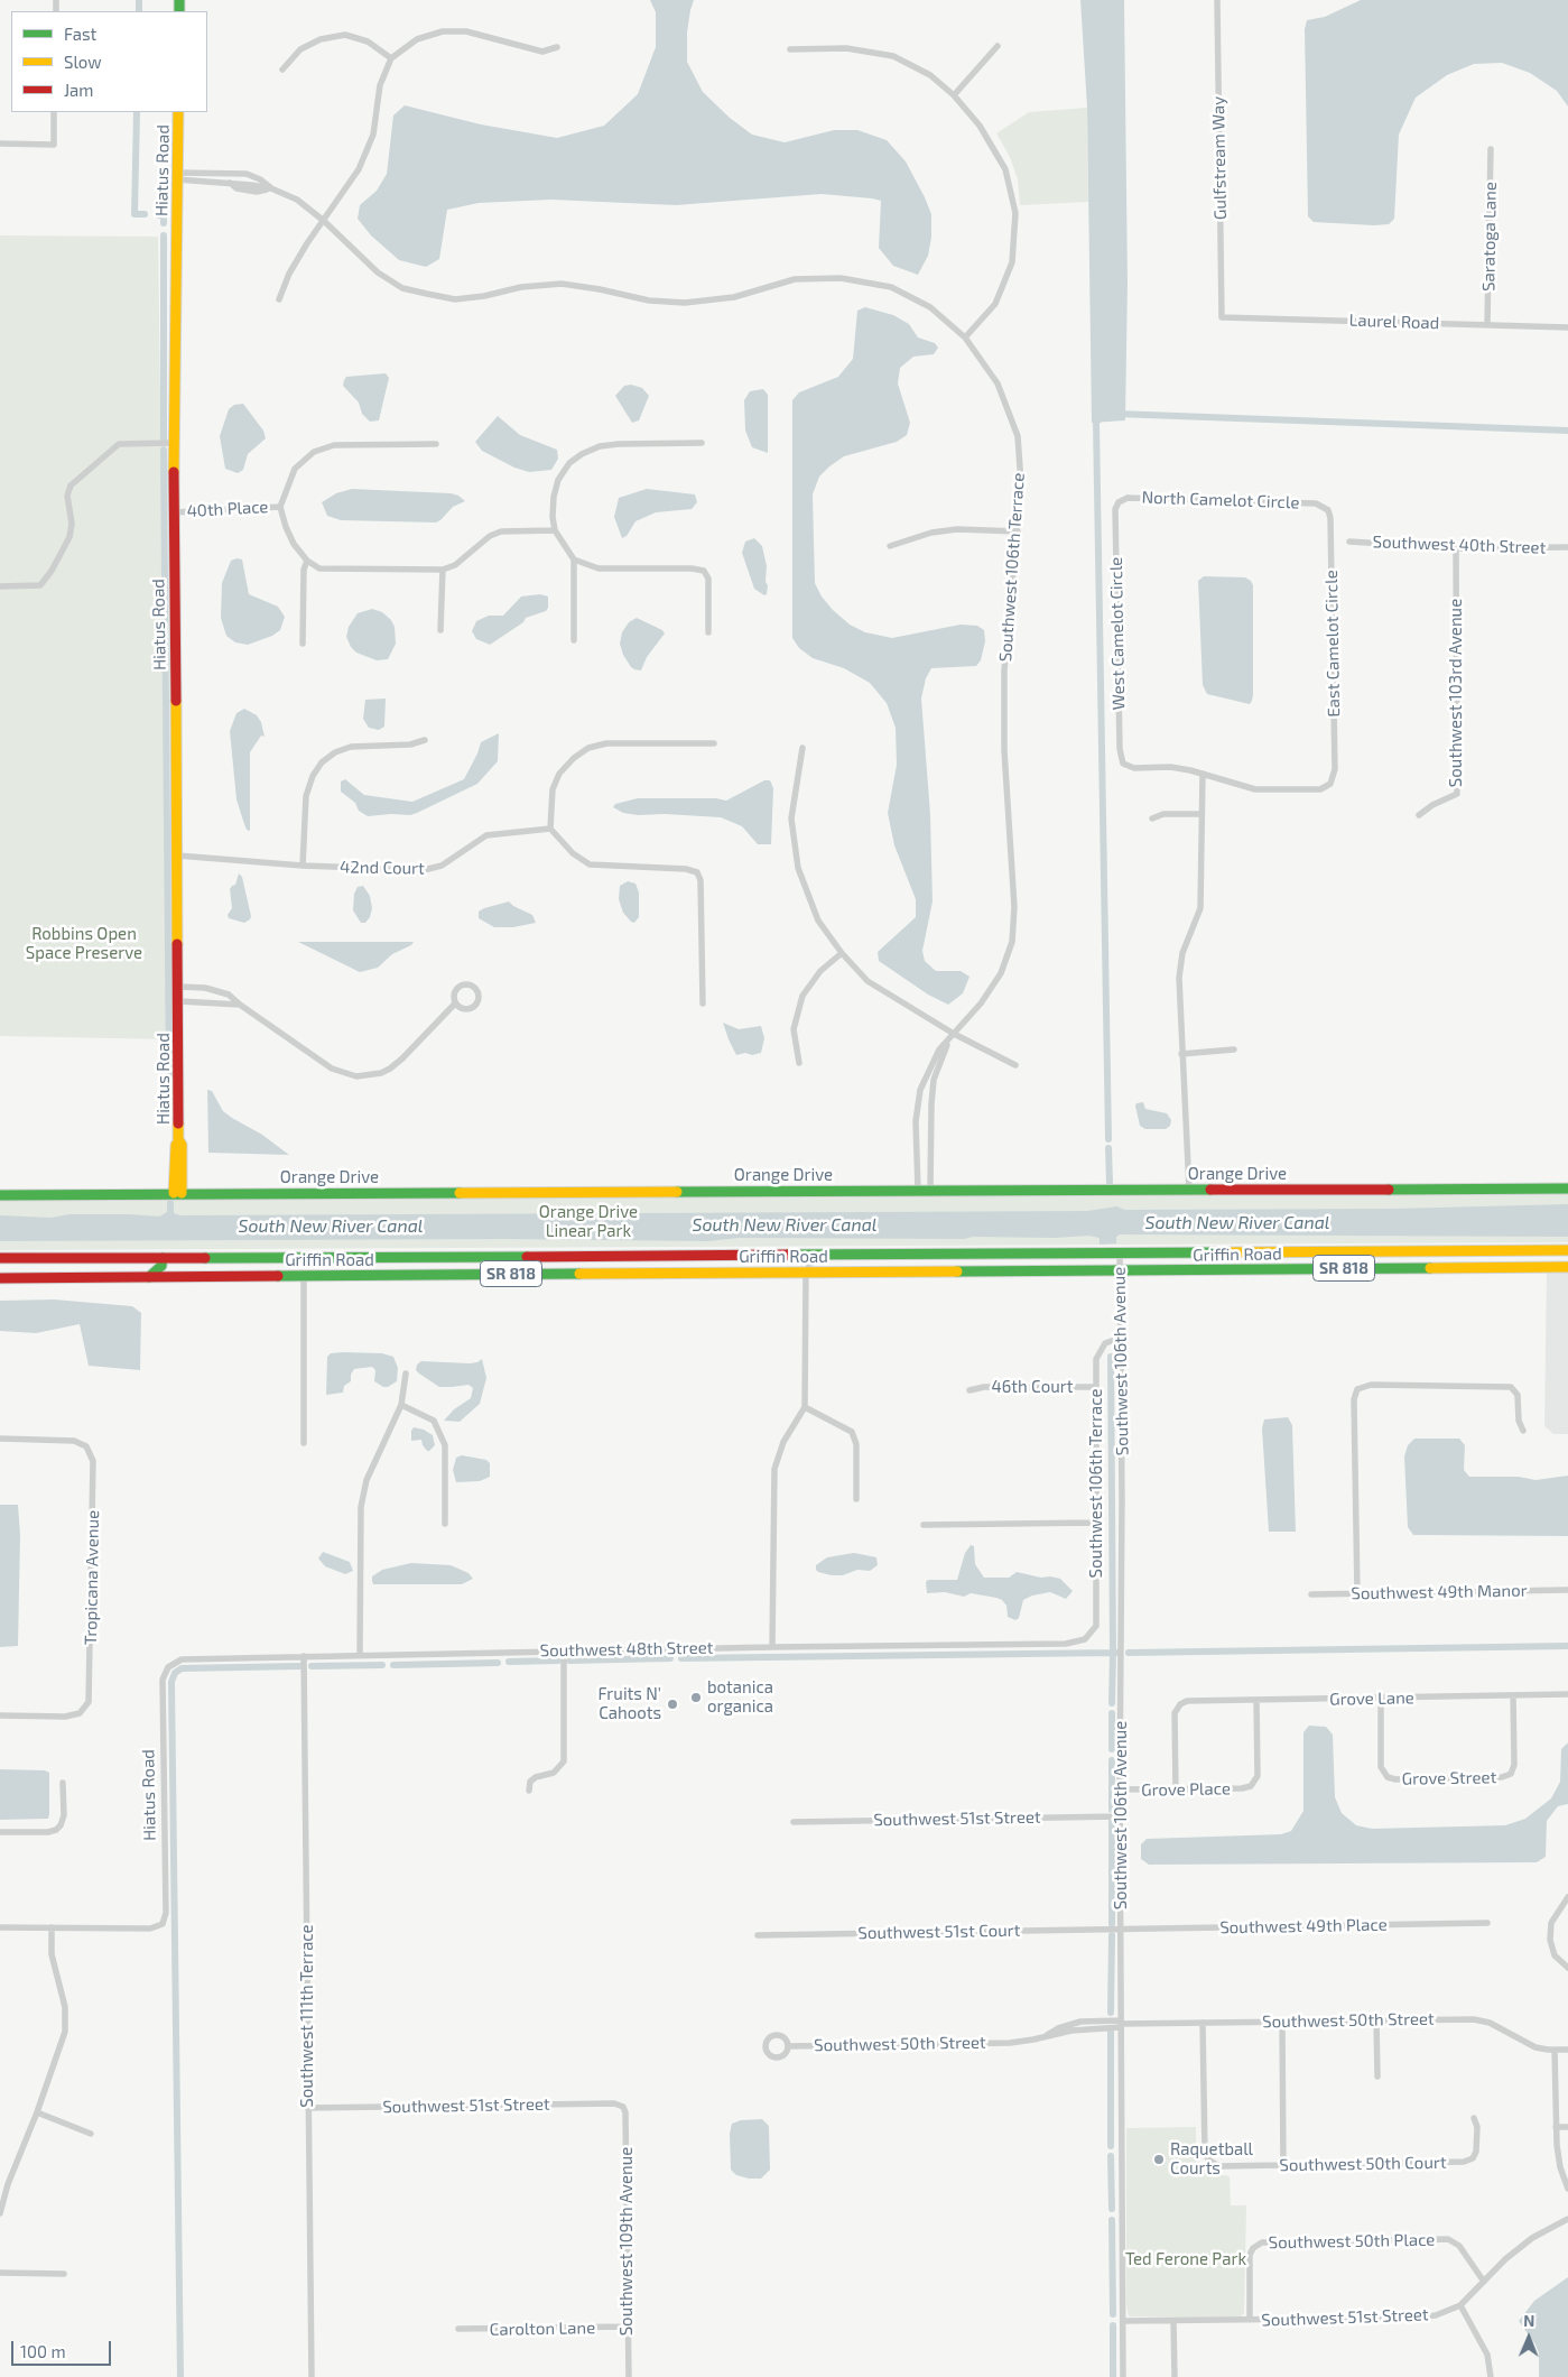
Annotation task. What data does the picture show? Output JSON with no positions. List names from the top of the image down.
{
  "streets": {
    "main road": [
      "Hiatus Road",
      "Orange Drive",
      "Griffin Road",
      "SR 818"
    ],
    "street": [
      "Gulfstream Way",
      "Saratoga Lane",
      "Laurel Road",
      "North Camelot Circle",
      "40th Place",
      "Southwest 40th Street",
      "Southwest 106th Terrace",
      "West Camelot Circle",
      "East Camelot Circle",
      "Southwest 103rd Avenue",
      "42nd Court",
      "Southwest 106th Avenue",
      "46th Court",
      "Tropicana Avenue",
      "Southwest 49th Manor",
      "Southwest 48th Street",
      "Grove Lane",
      "Grove Street",
      "Grove Place",
      "Southwest 51st Street",
      "Southwest 49th Place",
      "Southwest 51st Court",
      "Southwest 111th Terrace",
      "Southwest 50th Street",
      "Southwest 50th Court",
      "Southwest 109th Avenue",
      "Southwest 50th Place",
      "Carolton Lane"
    ]
  },
  "crossings": [
    ["Gulfstream Way", "Laurel Road"],
    ["Hiatus Road", "40th Place"],
    ["Hiatus Road", "42nd Court"],
    ["Hiatus Road", "Orange Drive"],
    ["Hiatus Road", "Southwest 48th Street"],
    ["Saratoga Lane", "Laurel Road"],
    ["North Camelot Circle", "West Camelot Circle"],
    ["North Camelot Circle", "East Camelot Circle"],
    ["Southwest 40th Street", "Southwest 103rd Avenue"],
    ["Southwest 106th Terrace", "Orange Drive"],
    ["Southwest 106th Terrace", "Southwest 106th Avenue"],
    ["Southwest 106th Terrace", "46th Court"],
    ["Southwest 106th Terrace", "Southwest 48th Street"],
    ["West Camelot Circle", "East Camelot Circle"],
    ["Griffin Road", "Southwest 106th Avenue"],
    ["Southwest 106th Avenue", "Grove Place"],
    ["Southwest 106th Avenue", "Southwest 51st Street"],
    ["Southwest 106th Avenue", "Southwest 49th Place"],
    ["Southwest 106th Avenue", "Southwest 51st Court"],
    ["Southwest 106th Avenue", "Southwest 50th Street"],
    ["Southwest 48th Street", "Southwest 111th Terrace"],
    ["Grove Lane", "Grove Street"],
    ["Grove Lane", "Grove Place"],
    ["Southwest 51st Street", "Southwest 111th Terrace"],
    ["Southwest 51st Street", "Southwest 109th Avenue"],
    ["Southwest 51st Street", "Southwest 50th Place"],
    ["Southwest 49th Place", "Southwest 51st Court"],
    ["Southwest 50th Street", "Southwest 50th Court"],
    ["Southwest 109th Avenue", "Carolton Lane"]
  ],
  "water": ["South New River Canal"],
  "parks": ["Robbins Open Space Preserve", "Orange Drive Linear Park", "Ted Ferone Park"],
  "places": ["botanica organica", "Fruits N' Cahoots", "Raquetball Courts"],
  "legend": ["Fast", "Slow", "Jam"],
  "scale_bar": "100 m",
  "north": "top"
}
